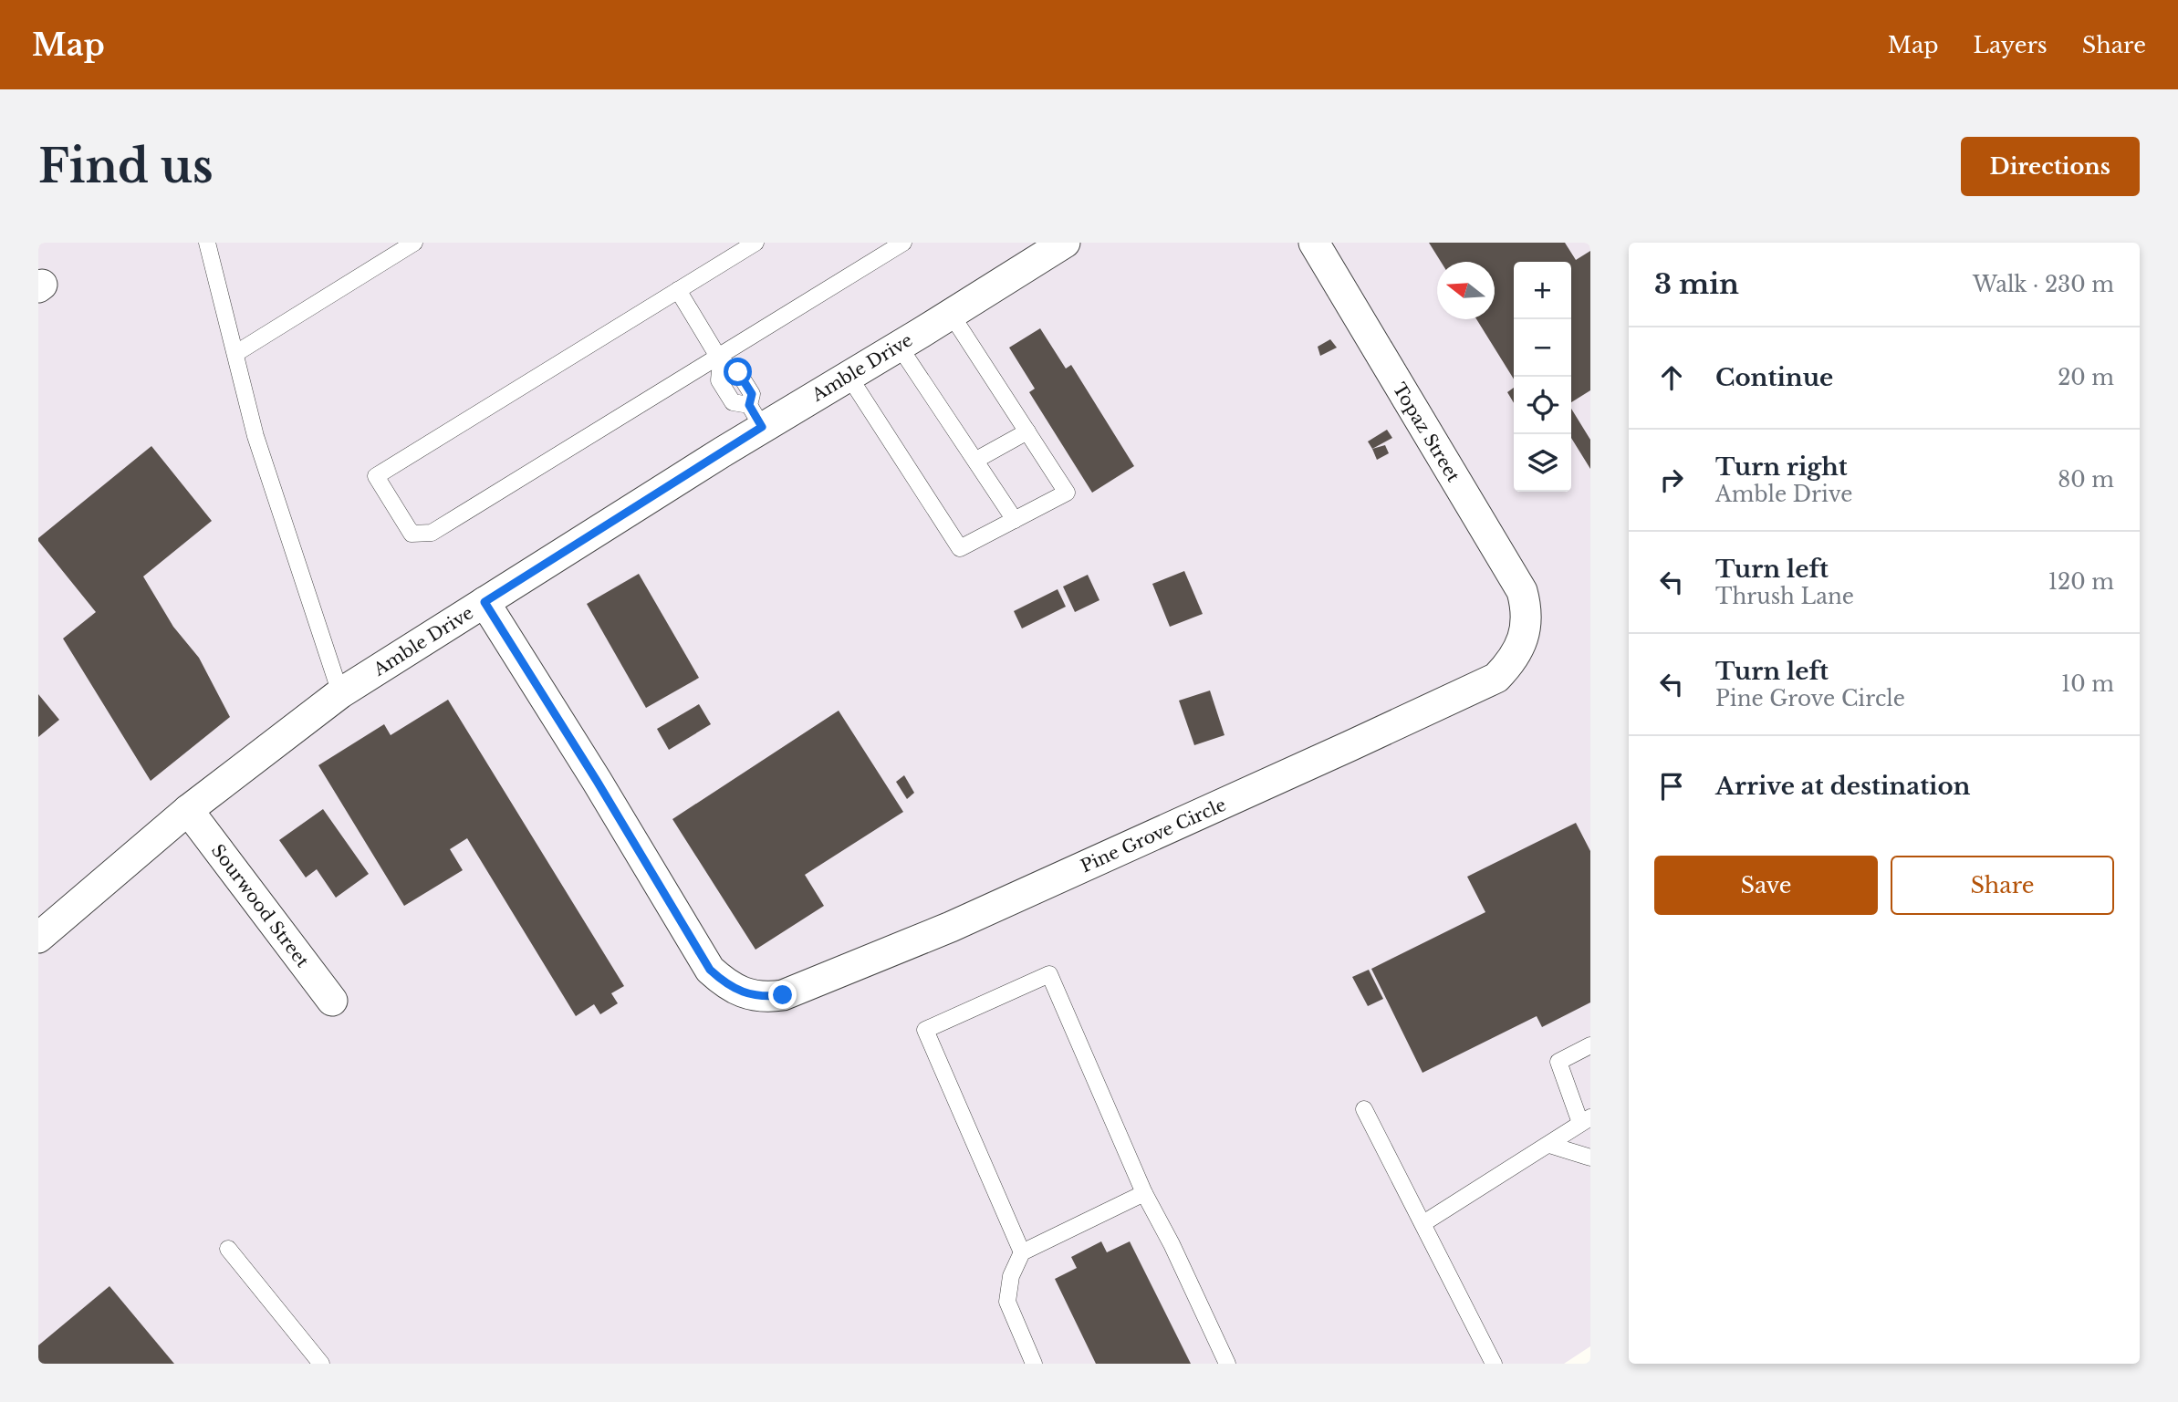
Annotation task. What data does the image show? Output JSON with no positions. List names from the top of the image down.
{
  "streets": {
    "street": [
      "Amble Drive",
      "Topaz Street",
      "Pine Grove Circle",
      "Sourwood Street"
    ]
  },
  "crossings": [
    ["Amble Drive", "Pine Grove Circle"],
    ["Amble Drive", "Sourwood Street"],
    ["Topaz Street", "Pine Grove Circle"]
  ],
  "north": "left",
  "page": {
    "header": "Map",
    "nav": ["Map", "Layers", "Share"],
    "buttons": [
      "Directions",
      ["Save", "Share"]
    ],
    "title": "Find us",
    "heading": ["3 min", "Walk · 230 m"],
    "map_buttons": ["+", "−"],
    "list": [
      ["Continue", "20 m"],
      ["Turn right", "Amble Drive", "80 m"],
      ["Turn left", "Thrush Lane", "120 m"],
      ["Turn left", "Pine Grove Circle", "10 m"],
      "Arrive at destination"
    ]
  }
}
